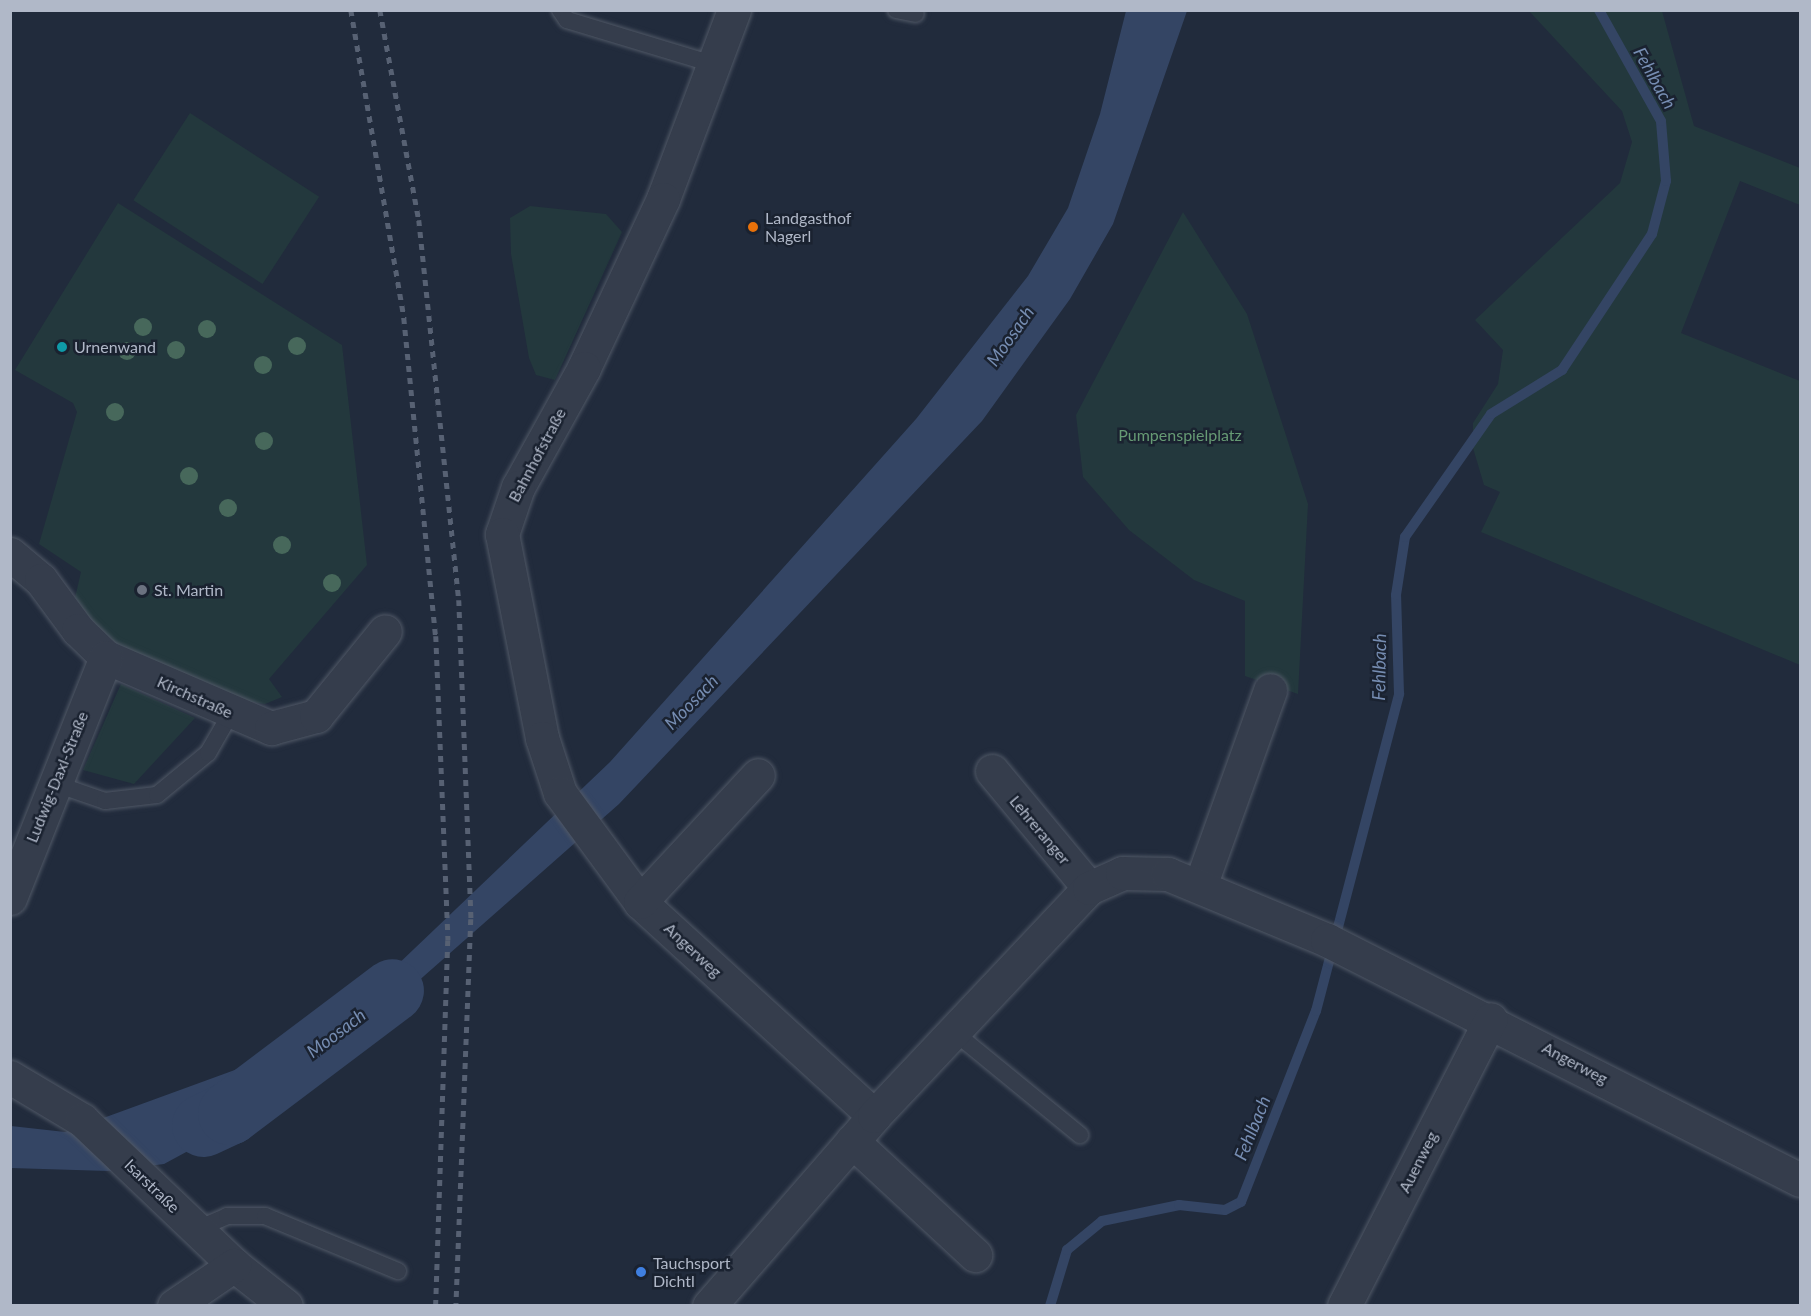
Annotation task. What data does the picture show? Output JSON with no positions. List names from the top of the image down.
{
  "streets": {
    "street": [
      "Bahnhofstraße",
      "Kirchstraße",
      "Ludwig-Daxl-Straße",
      "Lehreranger",
      "Angerweg",
      "Auenweg",
      "Isarstraße"
    ]
  },
  "crossings": [
    ["Bahnhofstraße", "Angerweg"],
    ["Kirchstraße", "Ludwig-Daxl-Straße"],
    ["Lehreranger", "Angerweg"],
    ["Angerweg", "Auenweg"]
  ],
  "water": ["Fehlbach", "Moosach"],
  "parks": ["Pumpenspielplatz"],
  "places": [
    "Landgasthof Nagerl",
    "Urnenwand",
    "St. Martin",
    "Tauchsport Dichtl"
  ]
}
